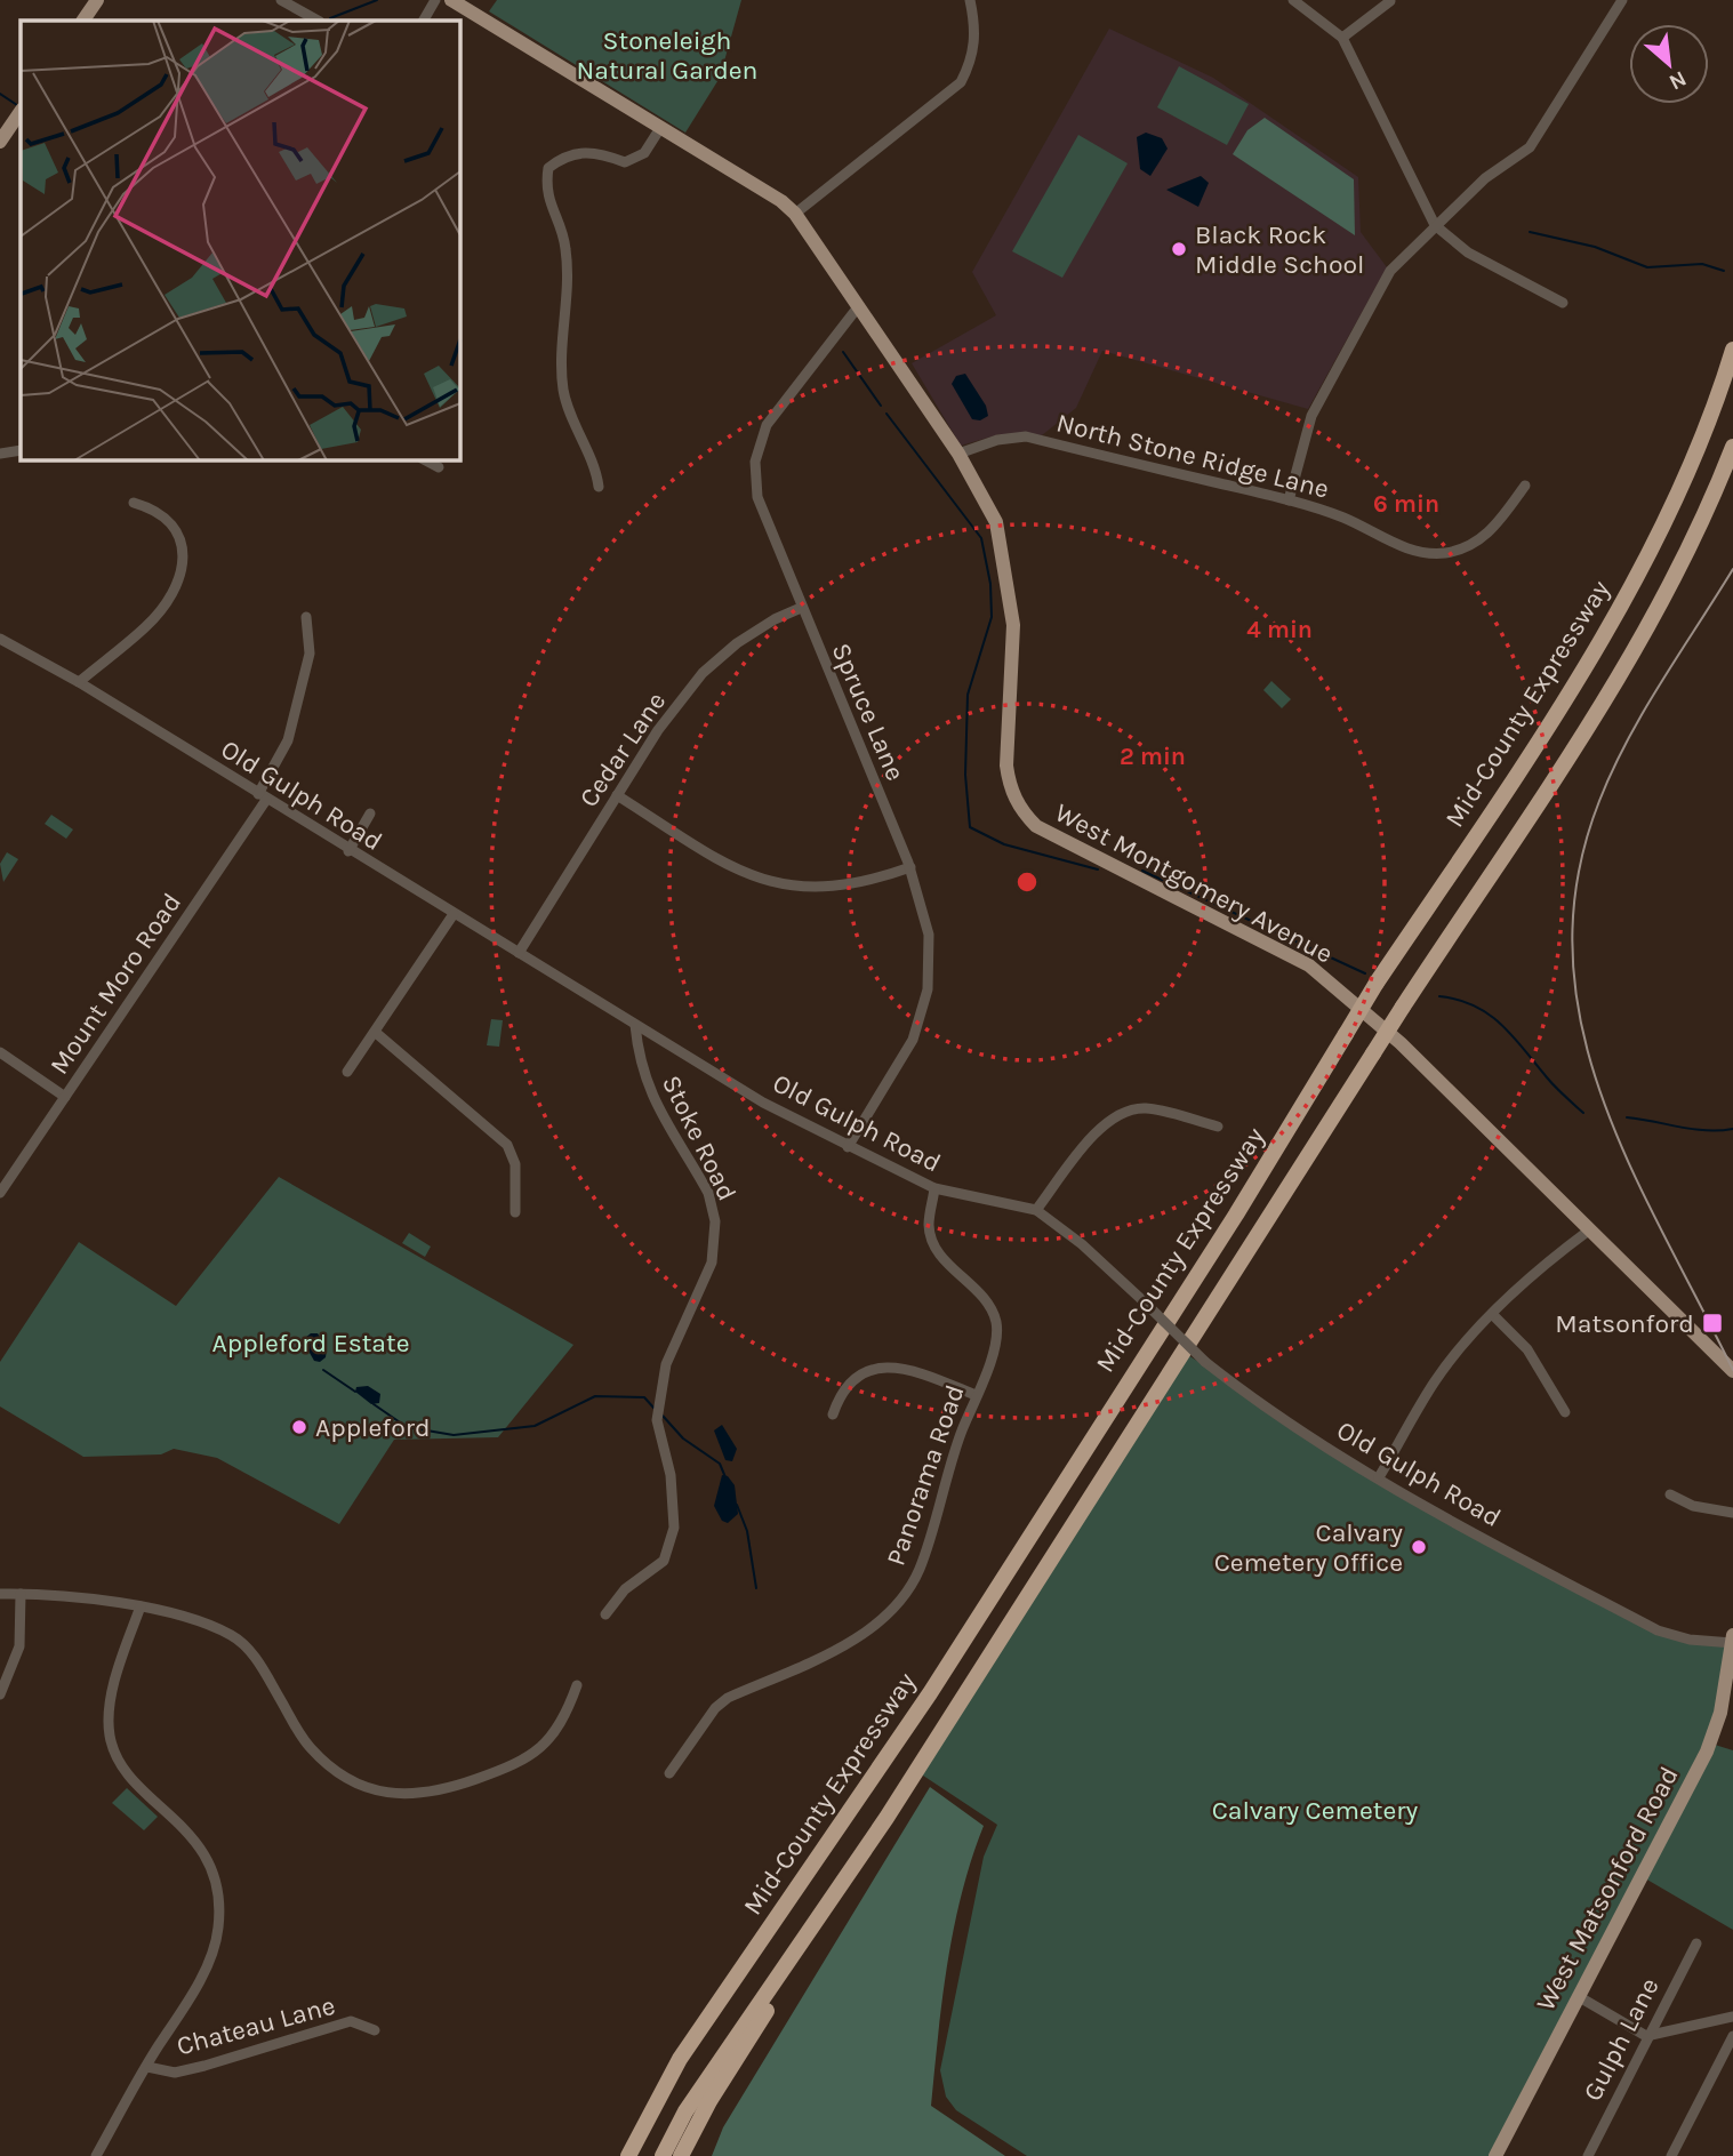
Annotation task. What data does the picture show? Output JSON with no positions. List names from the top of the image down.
{
  "streets": {
    "highway": ["Mid-County Expressway"],
    "main road": ["West Montgomery Avenue", "West Matsonford Road"],
    "street": [
      "North Stone Ridge Lane",
      "Spruce Lane",
      "Cedar Lane",
      "Old Gulph Road",
      "Mount Moro Road",
      "Stoke Road",
      "Panorama Road",
      "Chateau Lane",
      "Gulph Lane"
    ]
  },
  "crossings": [
    ["North Stone Ridge Lane", "West Montgomery Avenue"],
    ["Spruce Lane", "Cedar Lane"],
    ["Spruce Lane", "Old Gulph Road"],
    ["Spruce Lane", "West Montgomery Avenue"],
    ["Cedar Lane", "Old Gulph Road"],
    ["Old Gulph Road", "Mount Moro Road"],
    ["Old Gulph Road", "Stoke Road"],
    ["Old Gulph Road", "Panorama Road"],
    ["Old Gulph Road", "West Matsonford Road"]
  ],
  "parks": ["Stoneleigh Natural Garden", "Appleford Estate", "Calvary Cemetery"],
  "places": {
    "other": ["Black Rock Middle School", "Appleford", "Calvary Cemetery Office"],
    "transit": ["Matsonford"]
  },
  "north": "bottom right",
  "rings": ["6 min", "4 min", "2 min"]
}
